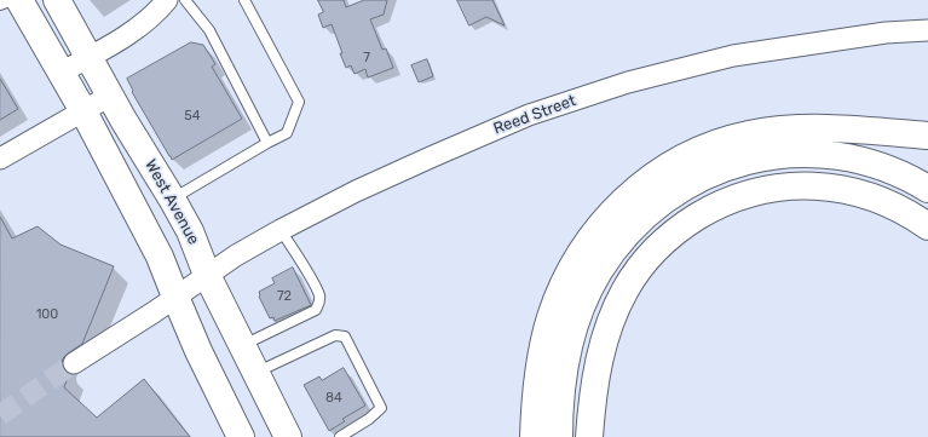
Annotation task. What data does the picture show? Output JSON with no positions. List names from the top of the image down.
{
  "streets": {
    "main road": ["West Avenue"],
    "street": ["Reed Street"]
  },
  "crossings": [
    ["Reed Street", "West Avenue"]
  ],
  "house_numbers": [
    "7",
    "54",
    "72",
    "100",
    "84"
  ]
}
